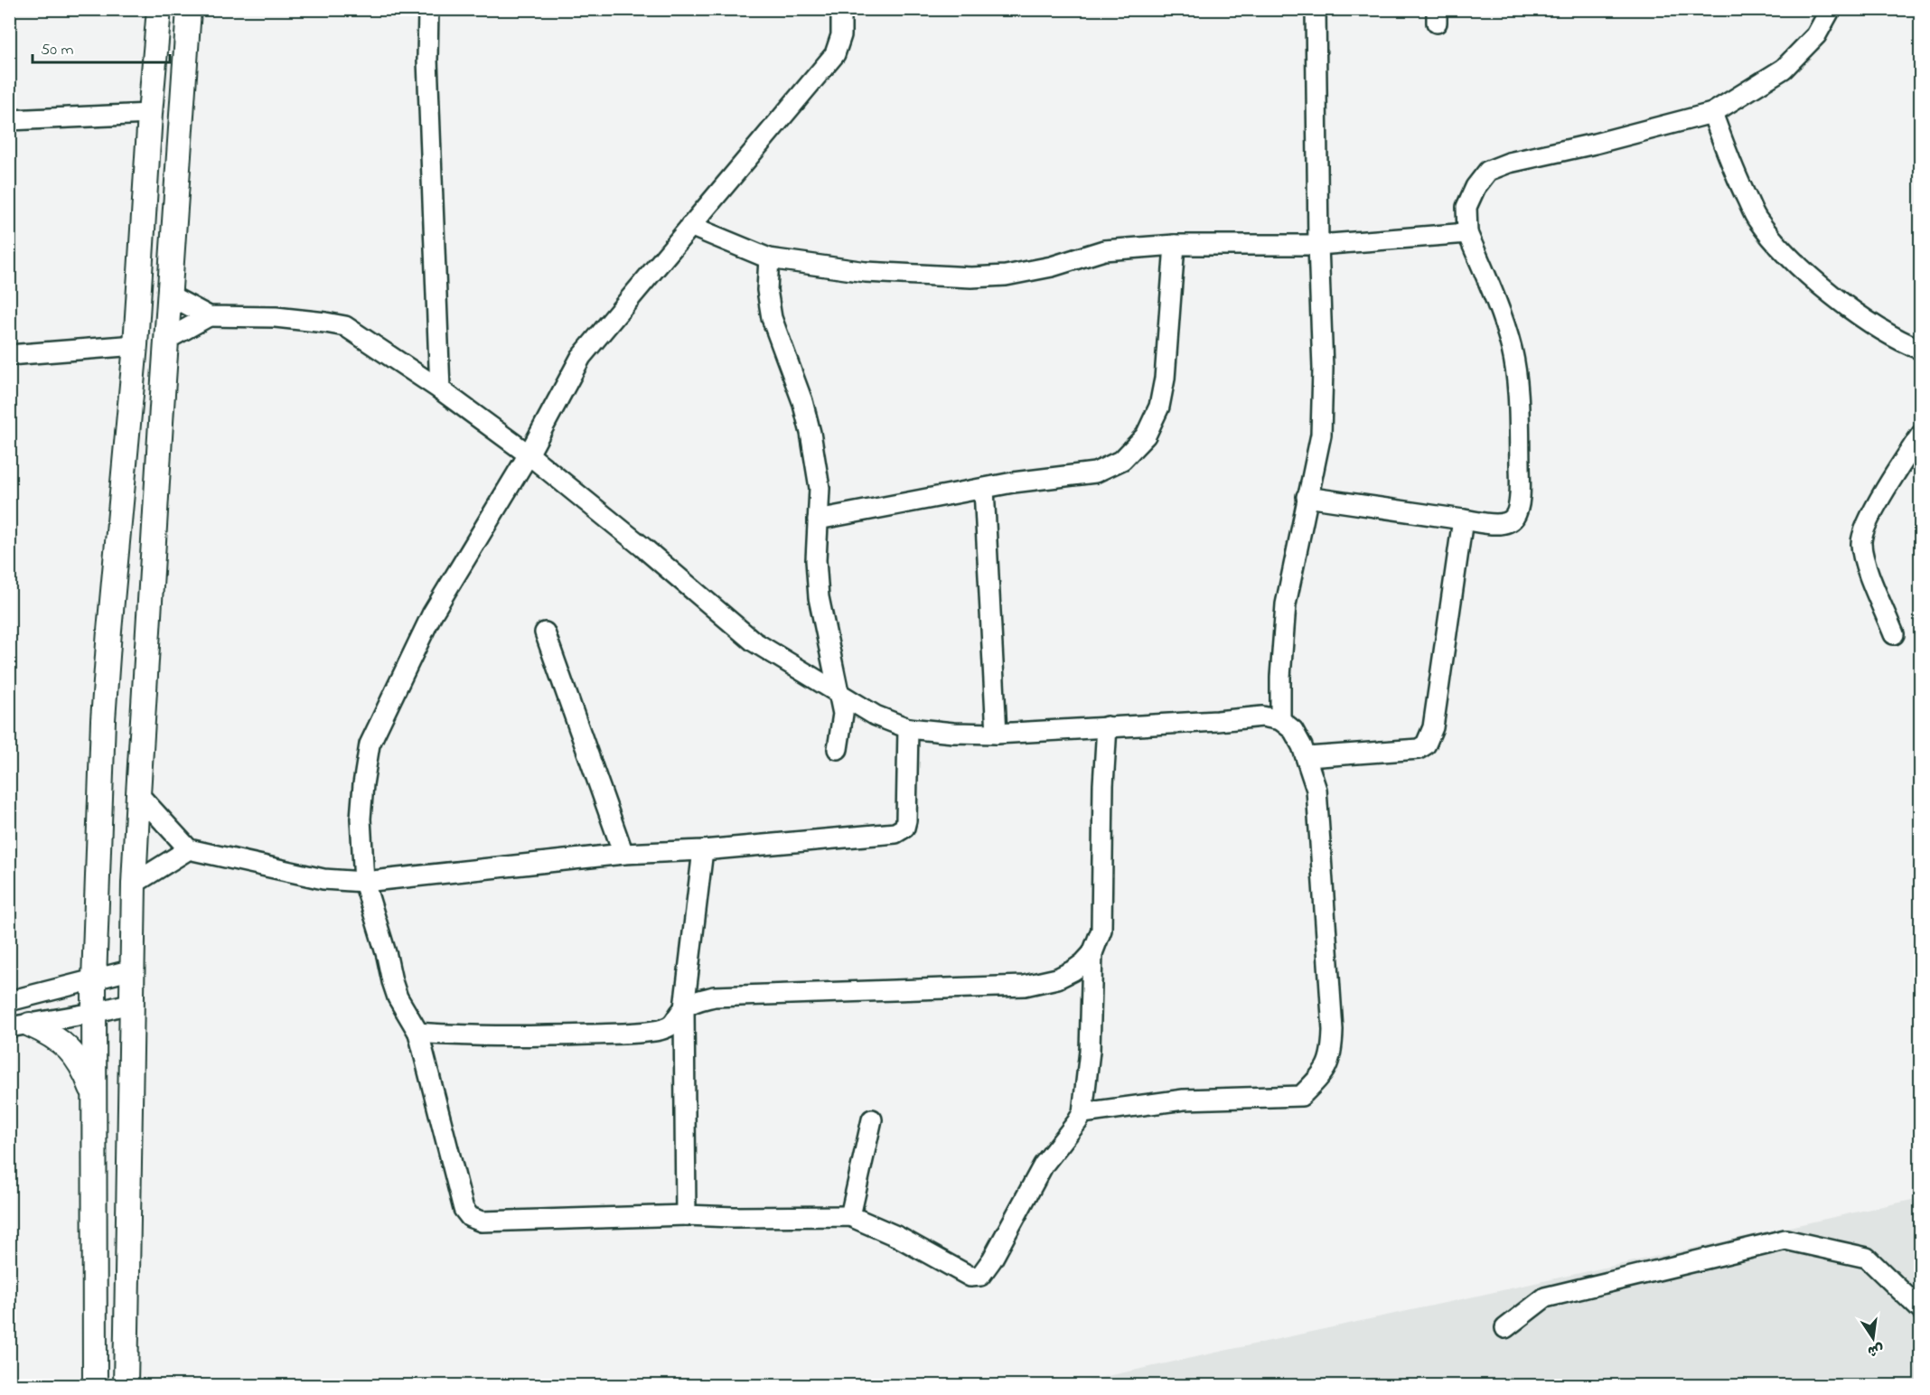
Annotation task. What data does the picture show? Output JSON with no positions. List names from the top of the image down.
{
  "scale_bar": "50 m",
  "north": "bottom"
}
